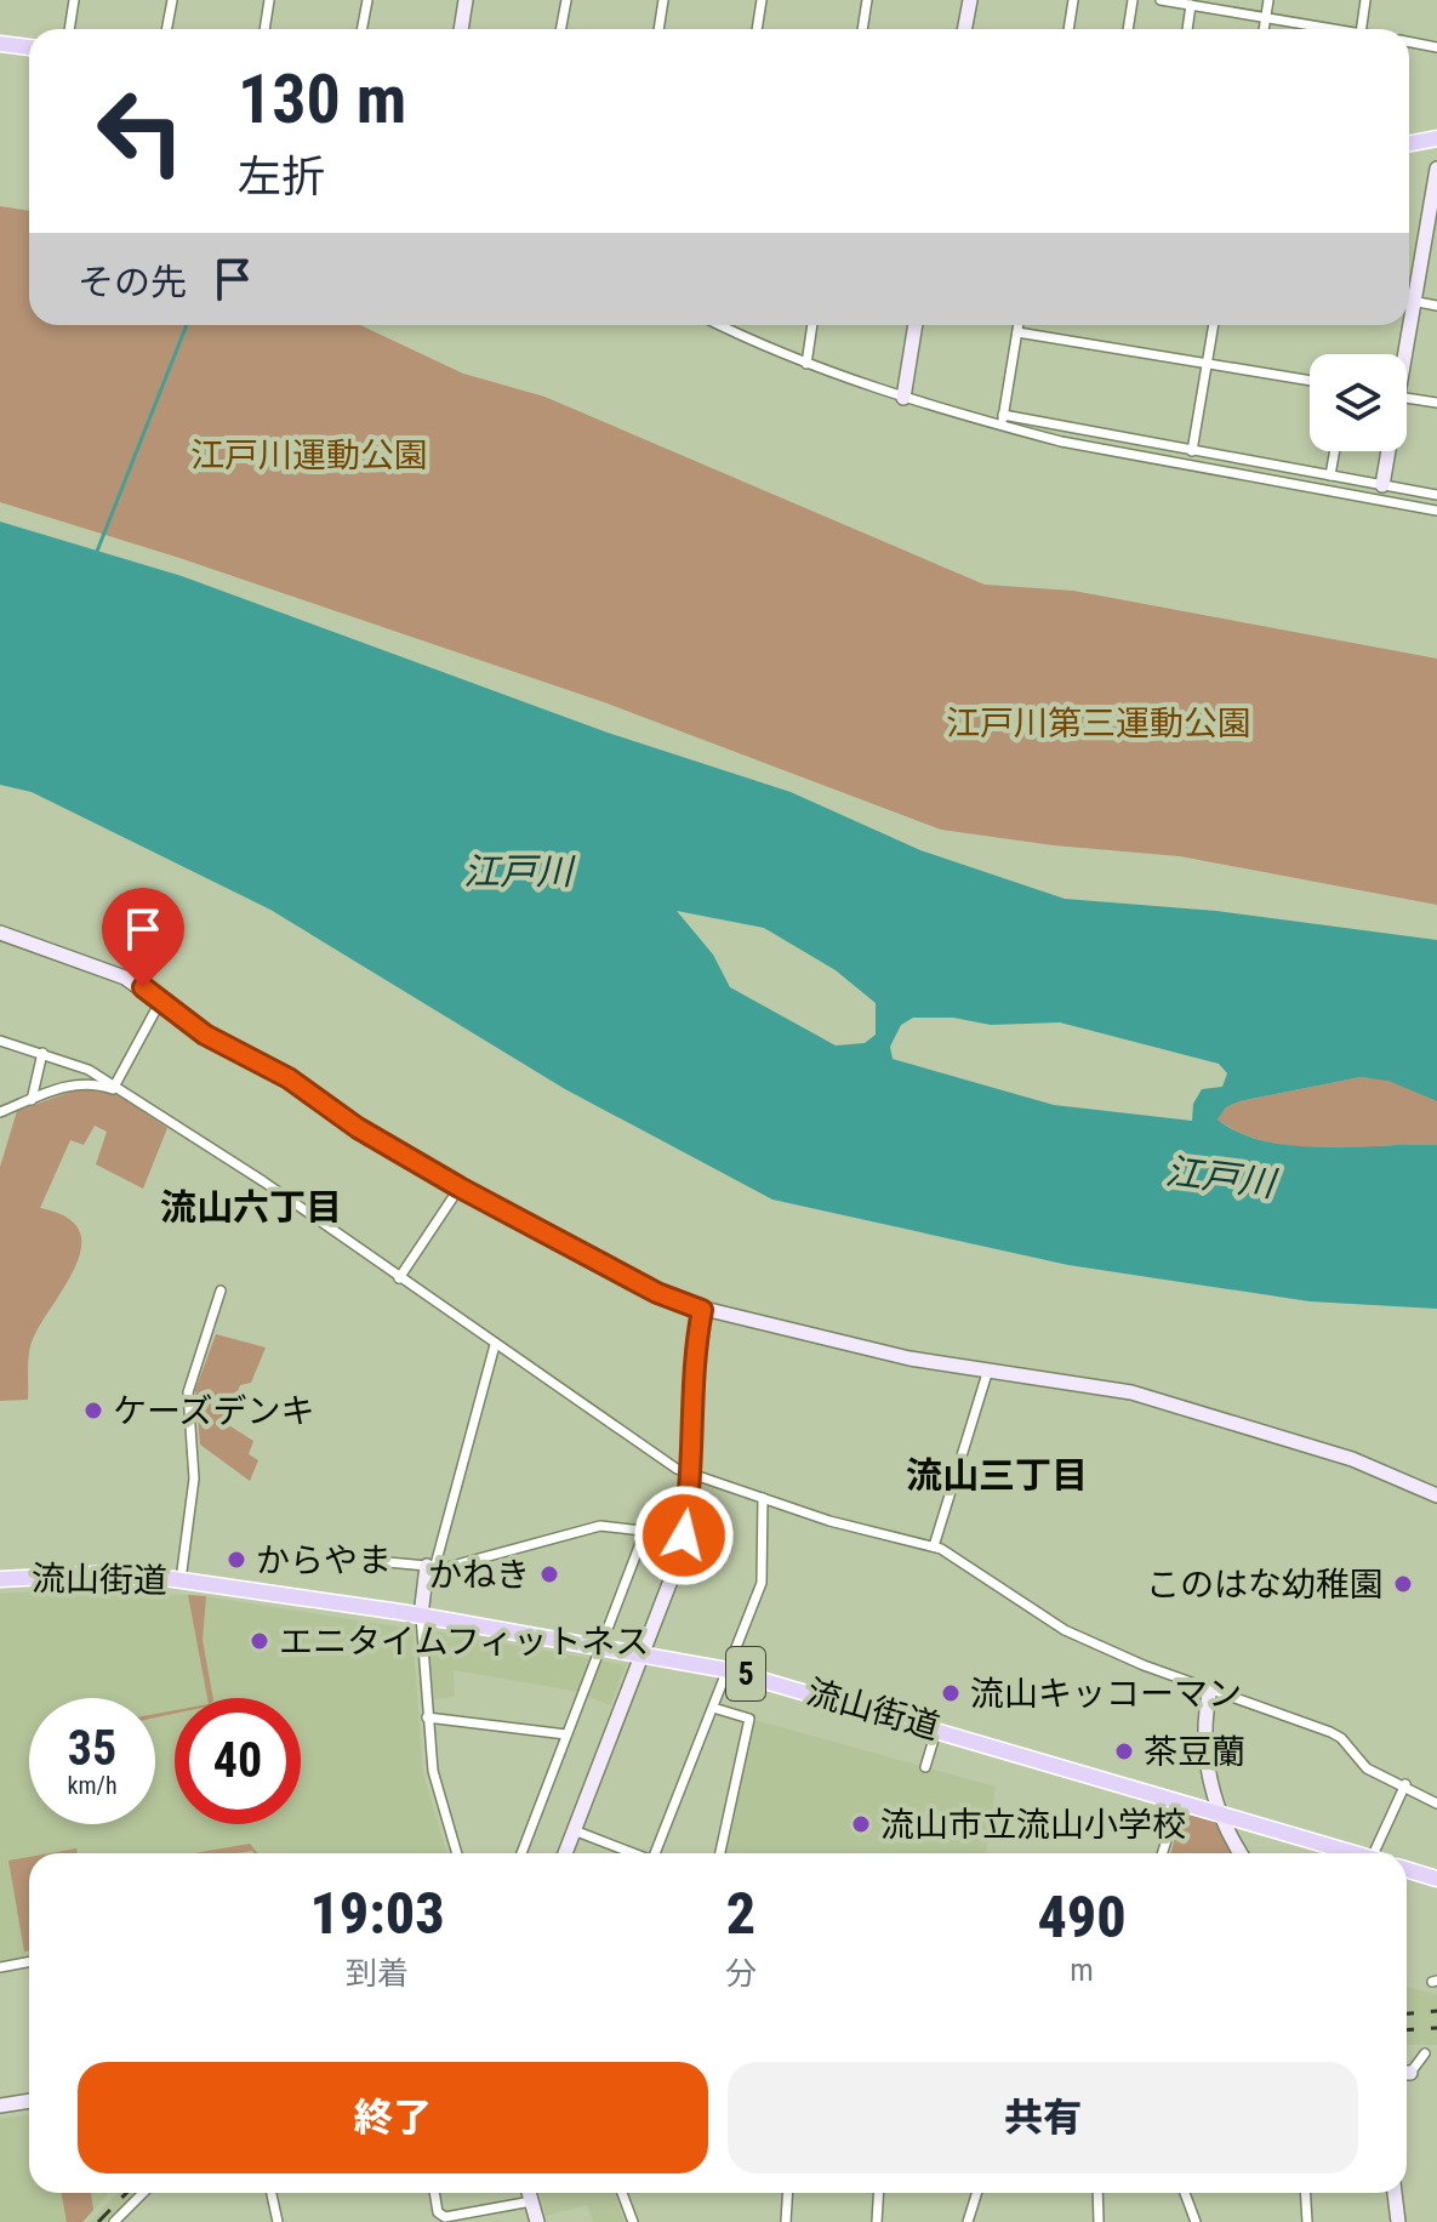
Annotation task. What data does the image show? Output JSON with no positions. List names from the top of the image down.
{
  "streets": {
    "main road": ["流山街道", "5"]
  },
  "districts": ["流山六丁目", "流山三丁目"],
  "water": ["江戸川"],
  "parks": ["江戸川運動公園", "江戸川第三運動公園"],
  "places": [
    "ケーズデンキ",
    "からやま",
    "かねき",
    "このはな幼稚園",
    "エニタイムフィットネス",
    "流山キッコーマン",
    "茶豆蘭",
    "流山市立流山小学校"
  ],
  "page": {
    "turn": ["130 m", "左折"],
    "then": "その先",
    "speed": "35 km/h",
    "limit": "40",
    "eta": [
      "19:03",
      "到着",
      "2",
      "分",
      "490",
      "m"
    ],
    "buttons": ["終了", "共有"]
  }
}
